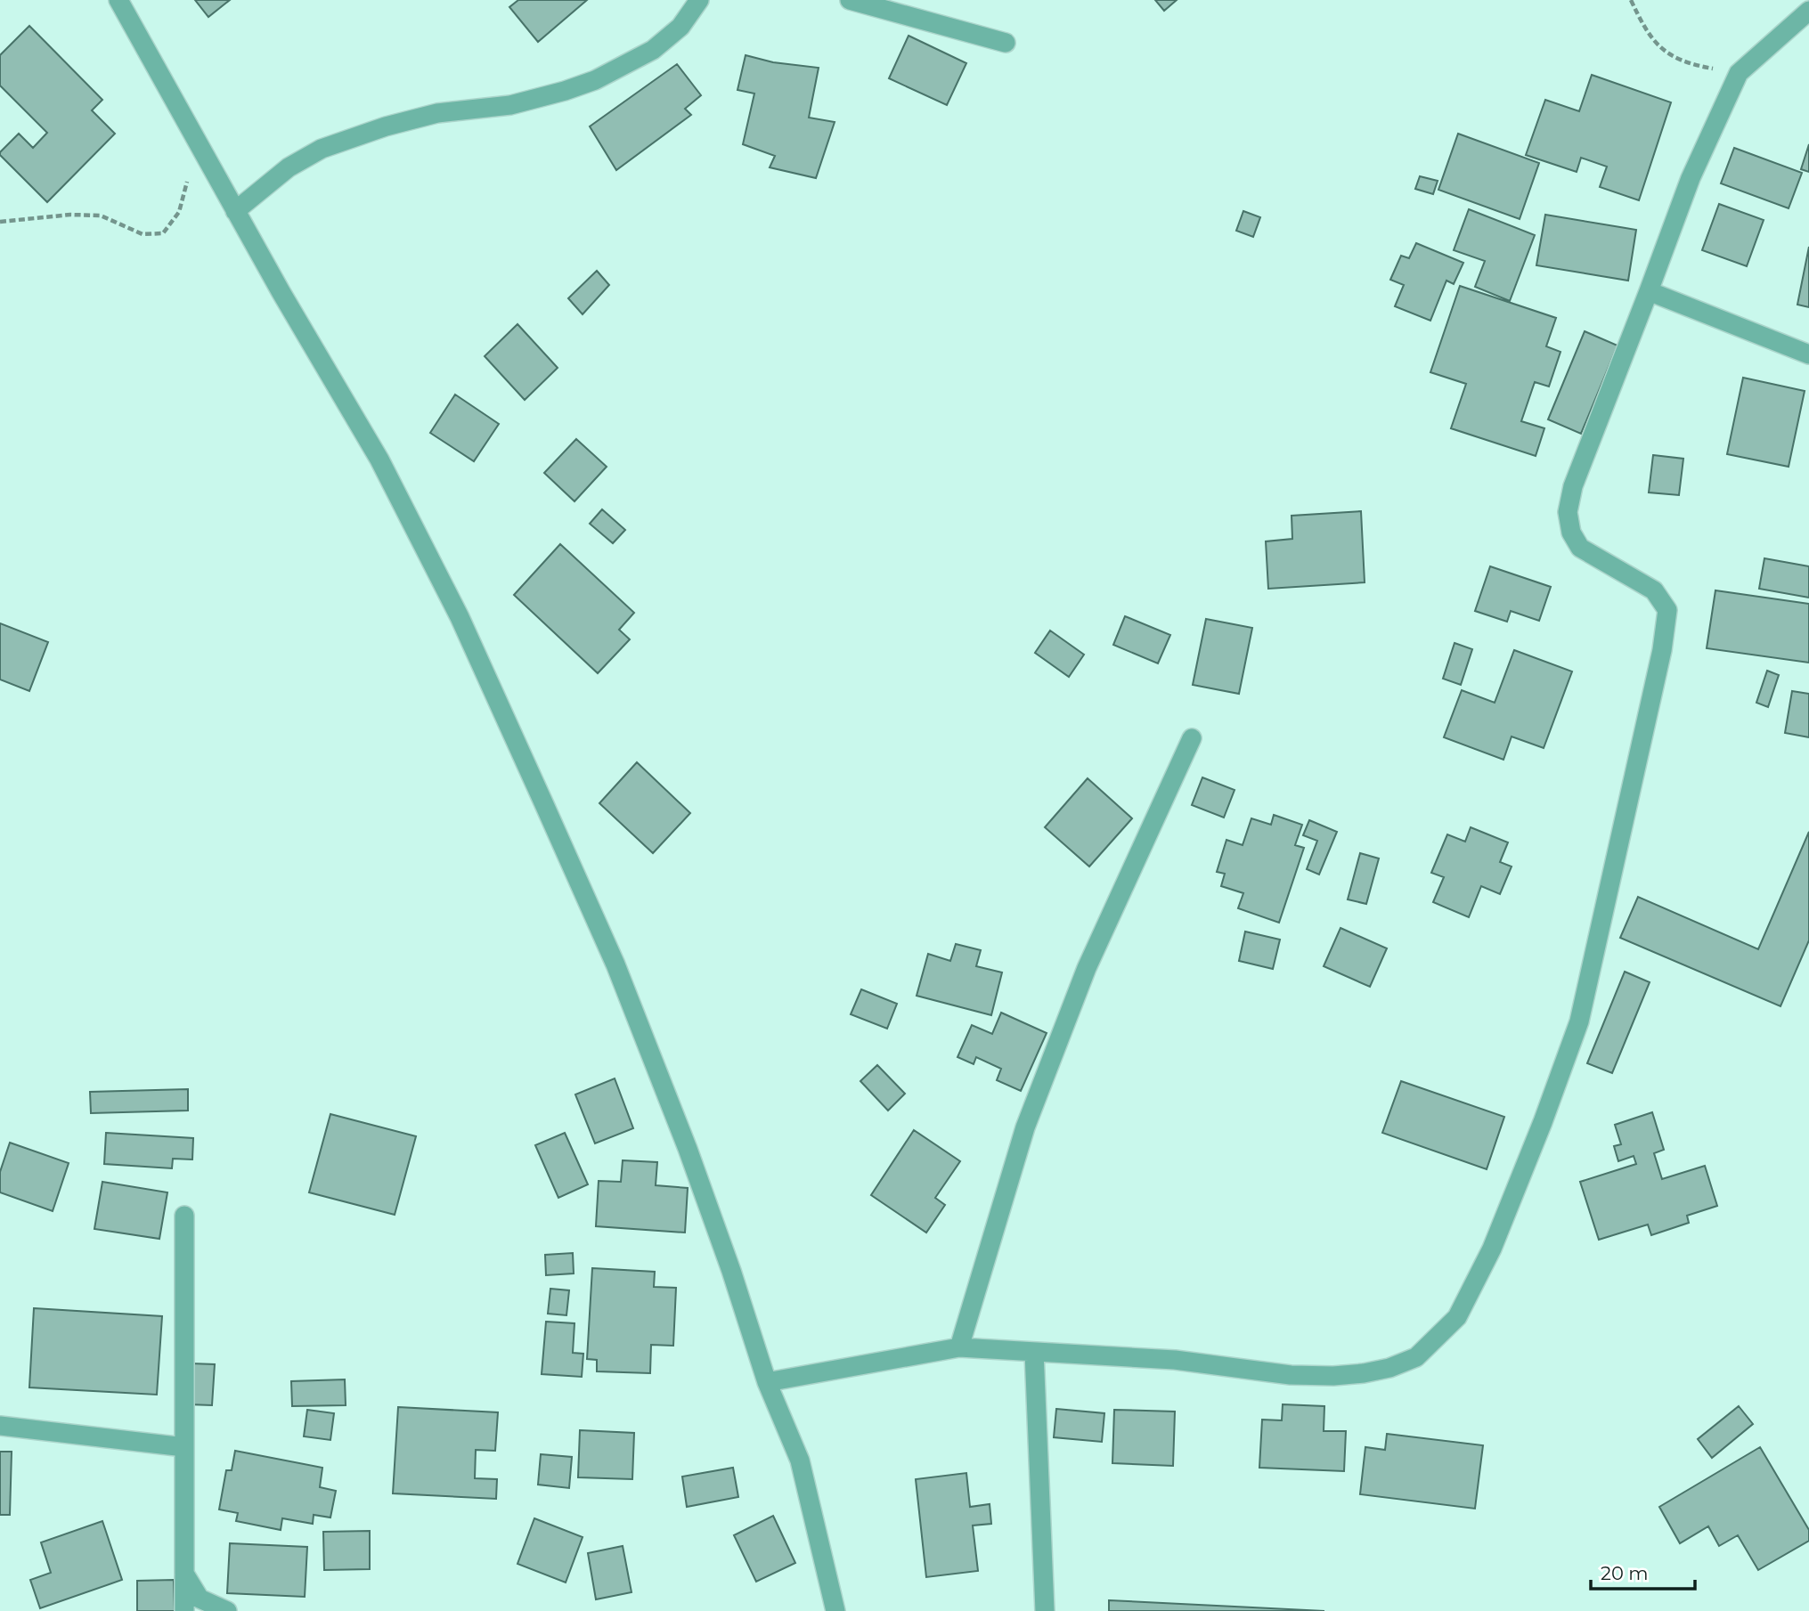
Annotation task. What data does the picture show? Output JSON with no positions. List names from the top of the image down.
{
  "scale_bar": "20 m"
}
